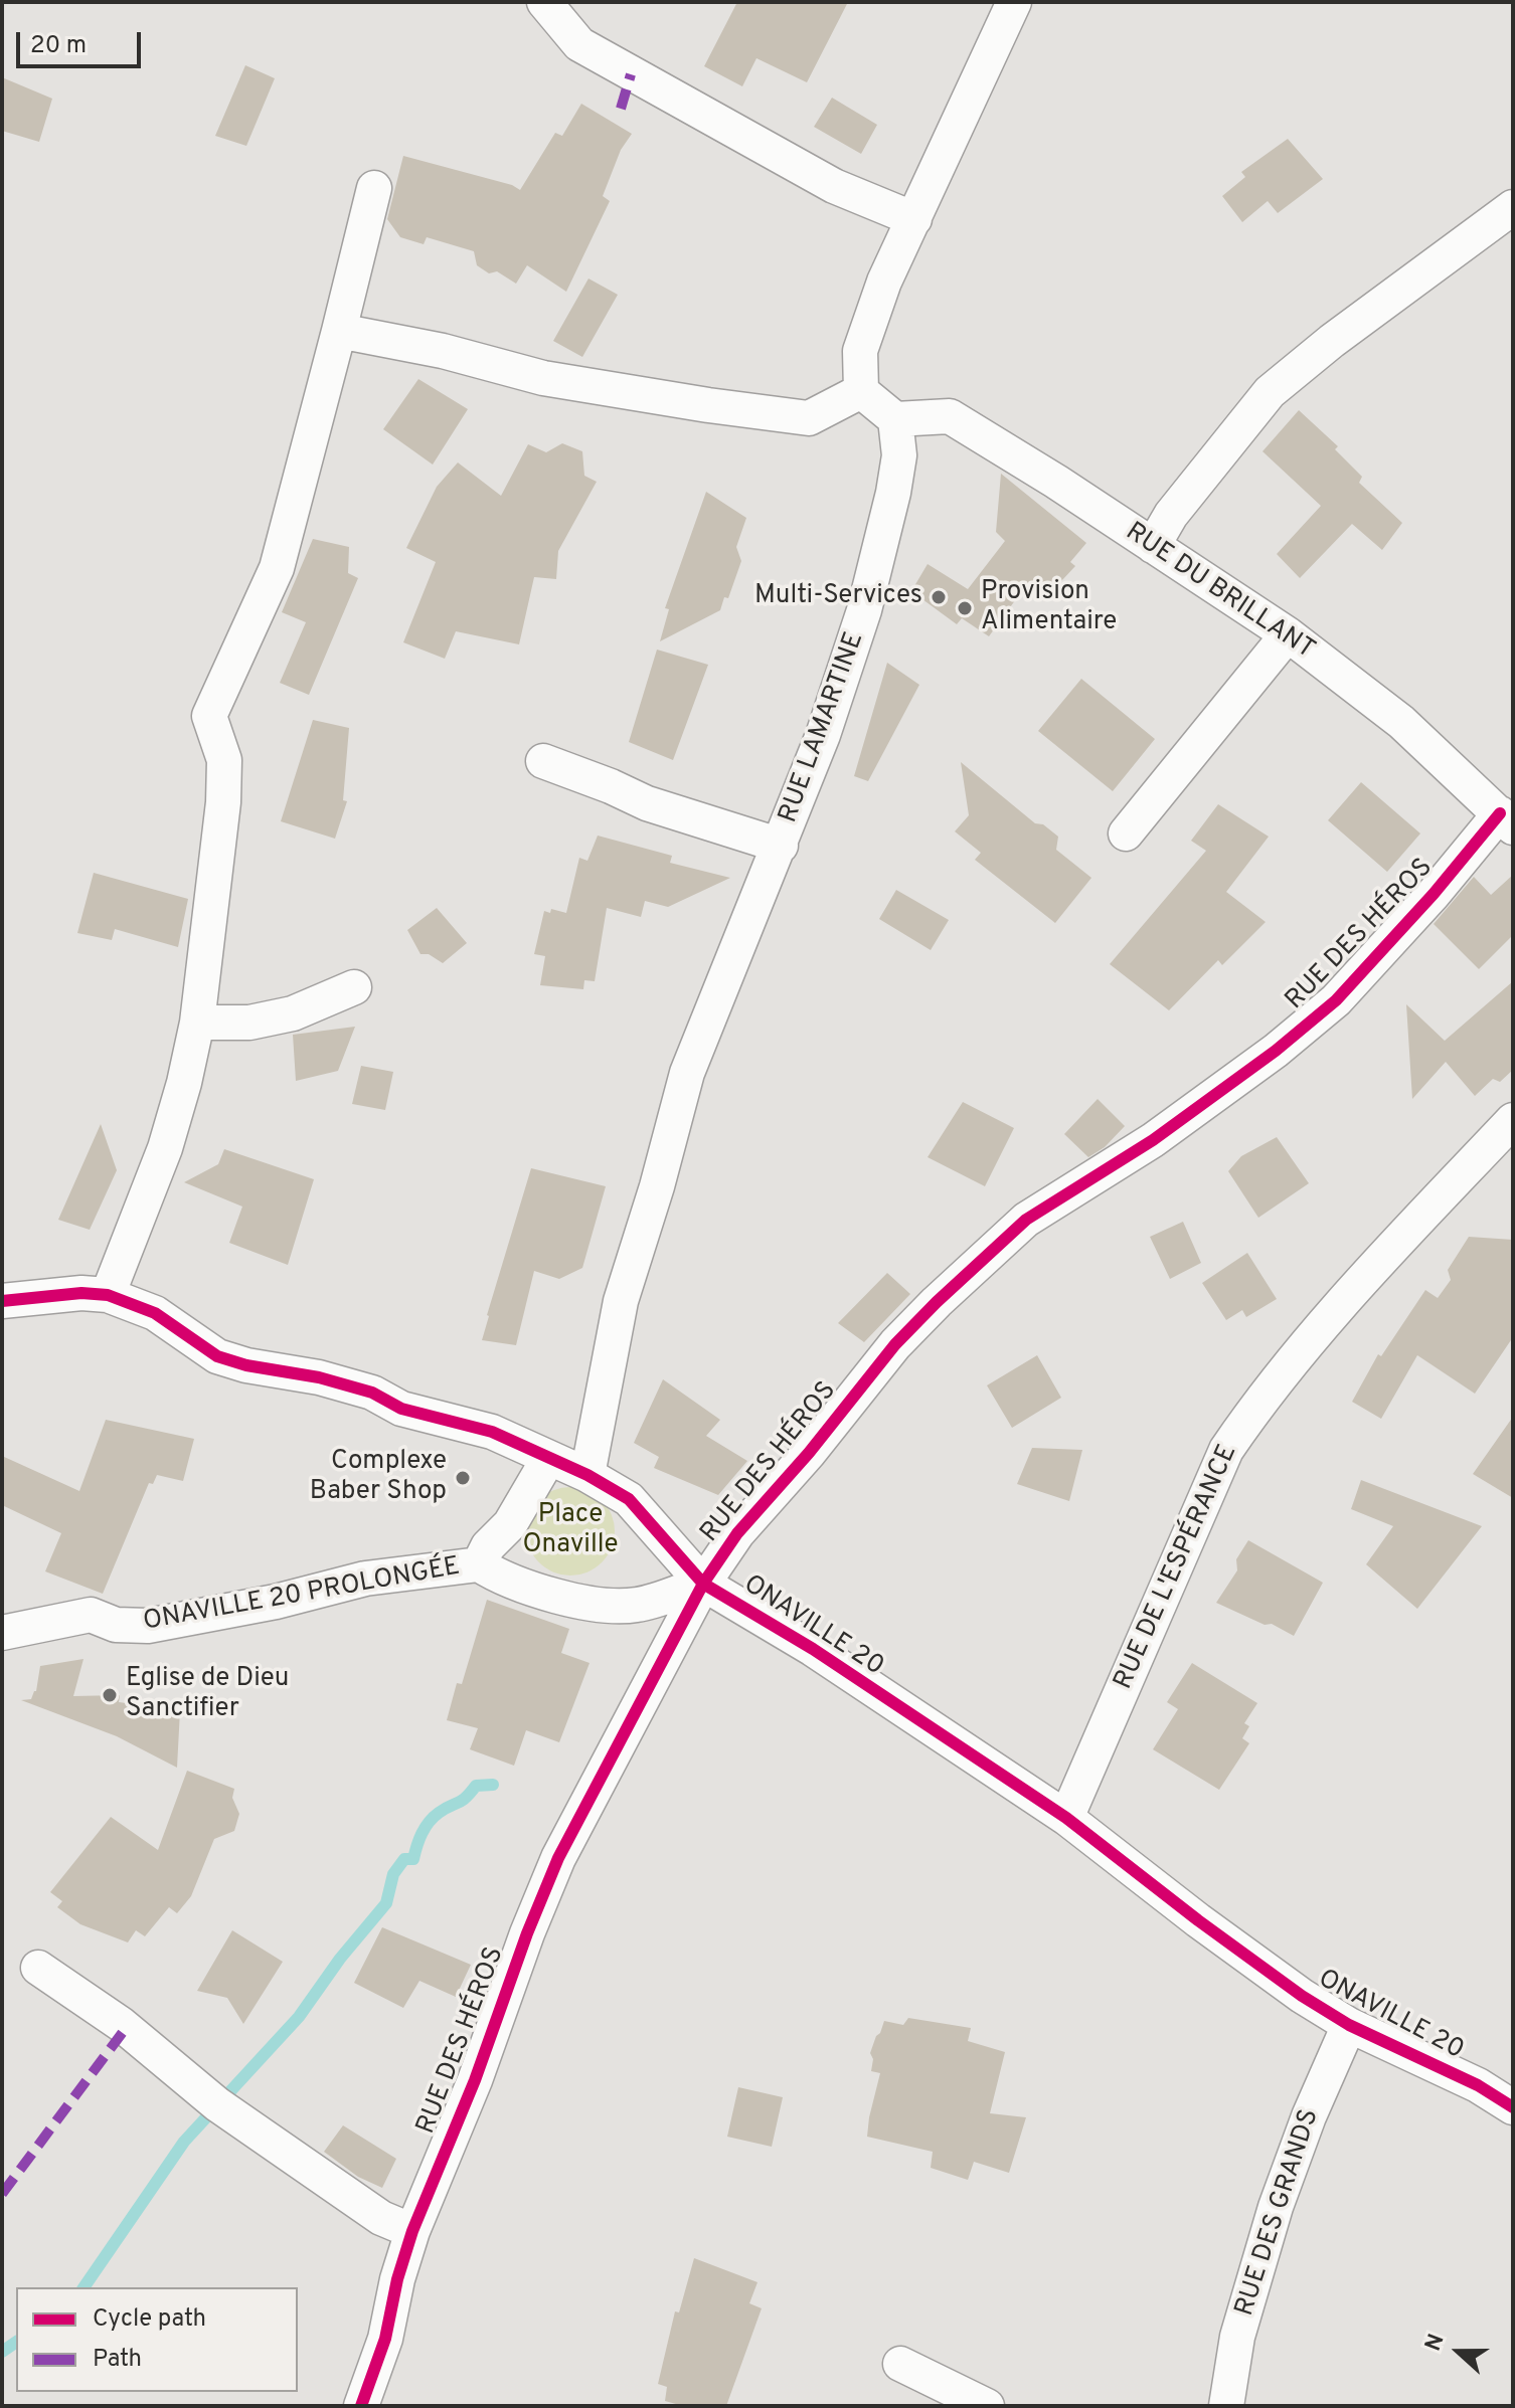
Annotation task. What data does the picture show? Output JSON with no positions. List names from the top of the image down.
{
  "streets": {
    "street": [
      "RUE DU BRILLANT",
      "RUE LAMARTINE",
      "RUE DES HÉROS",
      "RUE DE L'ESPÉRANCE",
      "ONAVILLE 20 PROLONGÉE",
      "ONAVILLE 20",
      "RUE DES GRANDS"
    ]
  },
  "crossings": [
    ["RUE DU BRILLANT", "RUE LAMARTINE"],
    ["RUE DU BRILLANT", "RUE DES HÉROS"],
    ["RUE LAMARTINE", "ONAVILLE 20"],
    ["RUE DES HÉROS", "ONAVILLE 20"],
    ["RUE DE L'ESPÉRANCE", "ONAVILLE 20"],
    ["ONAVILLE 20 PROLONGÉE", "ONAVILLE 20"],
    ["ONAVILLE 20", "RUE DES GRANDS"]
  ],
  "parks": ["Place Onaville"],
  "places": [
    "Multi-Services",
    "Provision Alimentaire",
    "Complexe Baber Shop",
    "Eglise de Dieu Sanctifier"
  ],
  "legend": ["Cycle path", "Path"],
  "scale_bar": "20 m",
  "north": "left"
}
